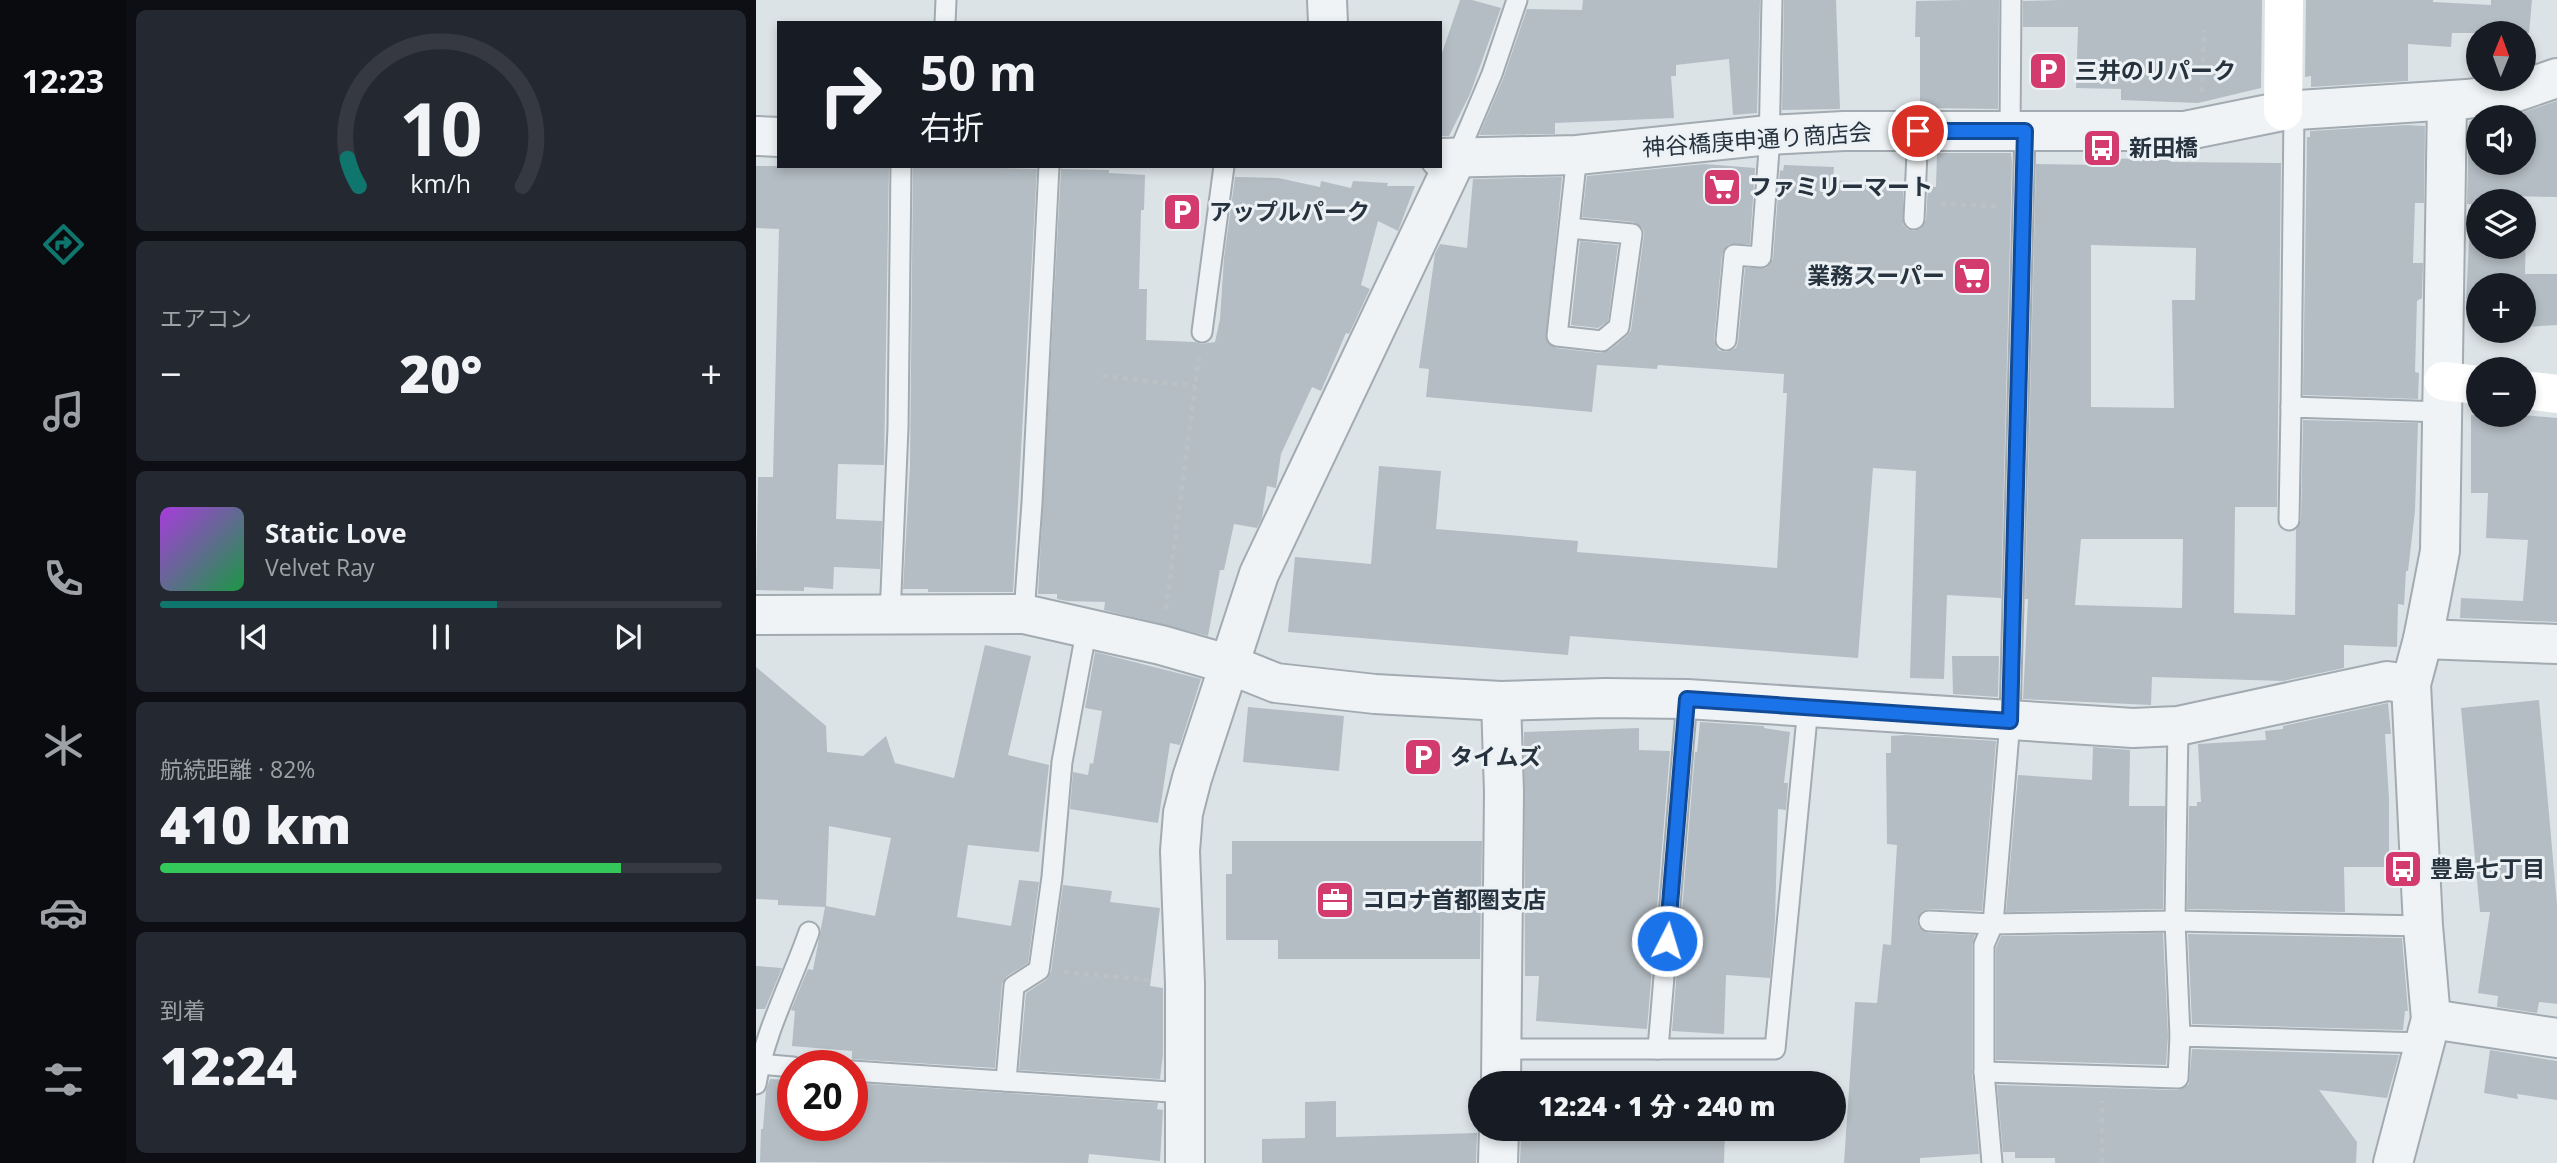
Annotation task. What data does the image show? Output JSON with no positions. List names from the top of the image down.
{
  "streets": {
    "street": ["神谷橋庚申通り商店会"]
  },
  "places": {
    "parking": ["三井のリパーク", "アップルパーク", "タイムズ"],
    "bus stop": ["新田橋", "豊島七丁目"],
    "supermarket": ["ファミリーマート", "業務スーパー"],
    "office": ["コロナ首都圏支店"]
  },
  "north": "top",
  "page": {
    "tabs": "12:23",
    "map_buttons": ["+", "−"],
    "turn": ["50 m", "右折"],
    "tile": [
      "エアコン",
      ["航続距離 · 82%", "410 km"],
      ["到着", "12:24"]
    ],
    "heat": ["−", "20°", "+"],
    "song": ["Static Love", "Velvet Ray"],
    "limit": "20",
    "trip": "12:24 · 1 分 · 240 m",
    "gauge": ["10", "km/h"]
  }
}
